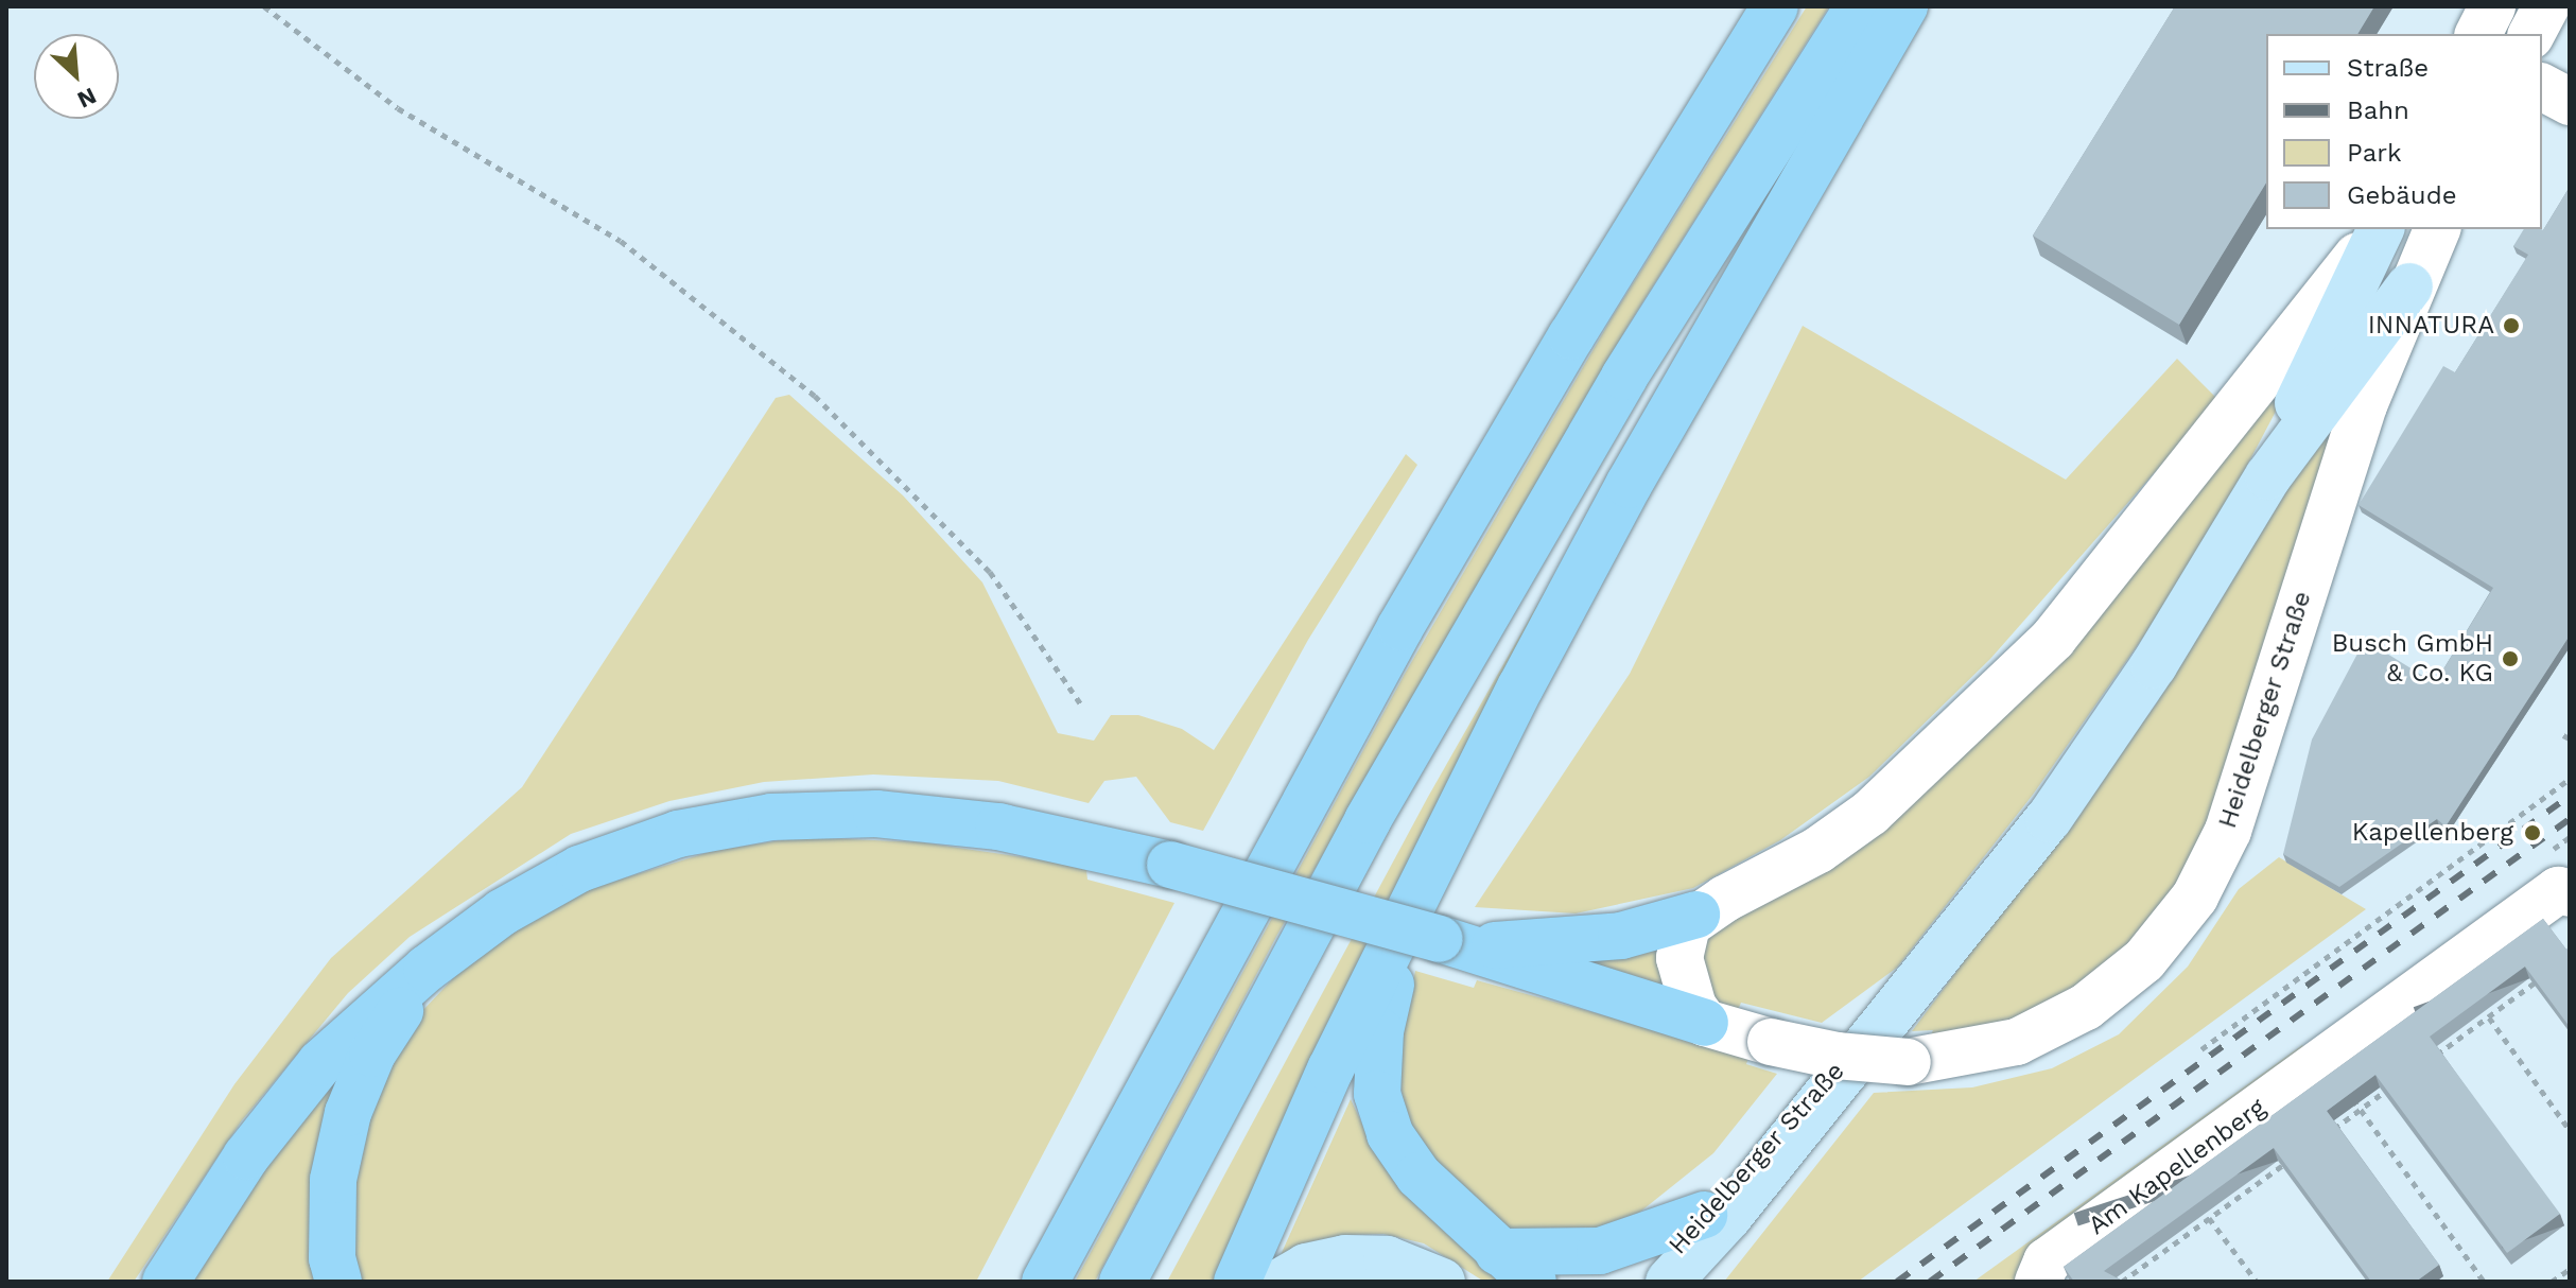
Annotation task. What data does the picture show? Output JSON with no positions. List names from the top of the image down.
{
  "streets": {
    "main road": ["Heidelberger Straße"],
    "street": ["Am Kapellenberg"]
  },
  "places": ["INNATURA", "Busch GmbH & Co. KG", "Kapellenberg"],
  "legend": [
    "Straße",
    "Bahn",
    "Park",
    "Gebäude"
  ],
  "north": "bottom right"
}
